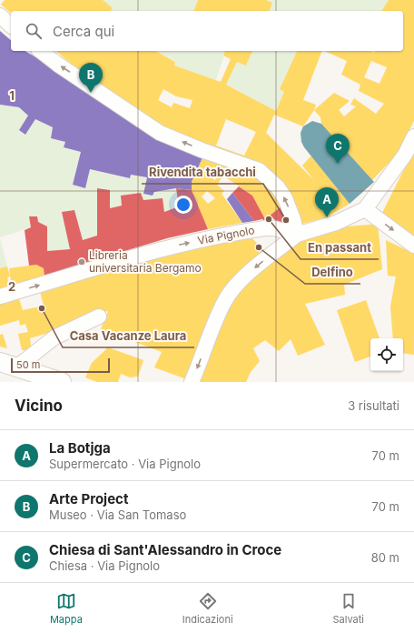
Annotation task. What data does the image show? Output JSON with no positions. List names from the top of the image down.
{
  "streets": {
    "street": ["Via Pignolo"]
  },
  "one_way": ["Via Pignolo"],
  "places": [
    "En passant",
    "Rivendita tabacchi",
    "Delfino",
    "Libreria universitaria Bergamo",
    "Casa Vacanze Laura"
  ],
  "scale_bar": "50 m",
  "page": {
    "search": "Cerca qui",
    "pins": ["B", "C", "A"],
    "scale": "50 m",
    "heading": ["Vicino", "3 risultati"],
    "list": [
      {
        "mark": "A",
        "name": "La Botjga",
        "note": "Supermercato · Via Pignolo",
        "value": "70 m"
      },
      {
        "mark": "B",
        "name": "Arte Project",
        "note": "Museo · Via San Tomaso",
        "value": "70 m"
      },
      {
        "mark": "C",
        "name": "Chiesa di Sant'Alessandro in Croce",
        "note": "Chiesa · Via Pignolo",
        "value": "80 m"
      }
    ],
    "nav": ["Mappa", "Indicazioni", "Salvati"]
  },
  "grid": {
    "rows": ["1", "2"]
  }
}
